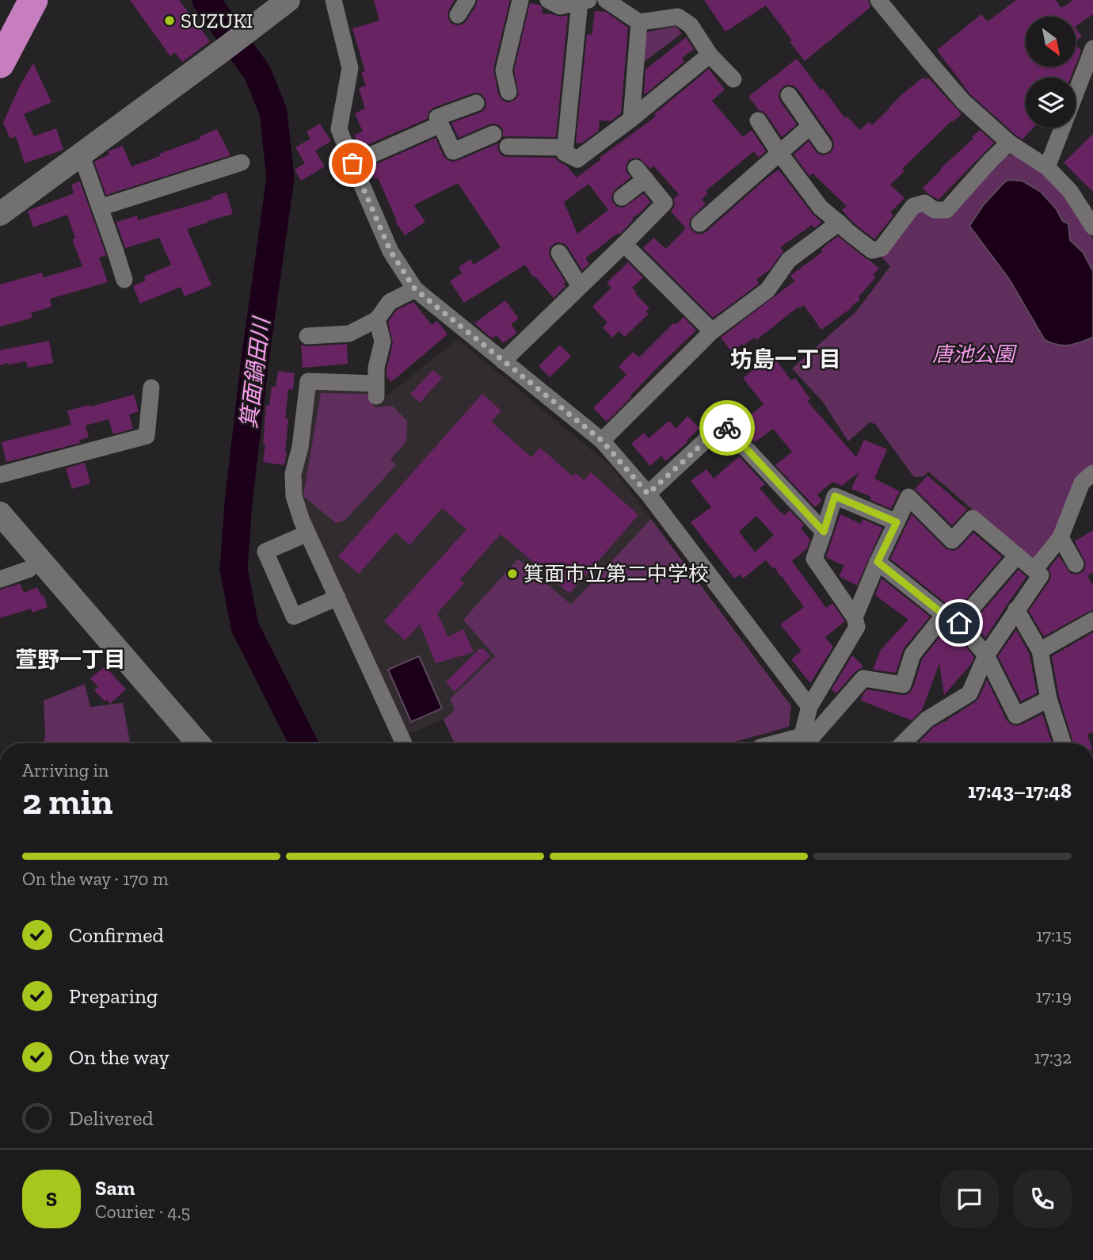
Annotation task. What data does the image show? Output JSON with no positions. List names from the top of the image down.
{
  "districts": ["坊島一丁目", "萱野一丁目"],
  "water": ["箕面鍋田川"],
  "parks": ["唐池公園"],
  "places": ["SUZUKI", "箕面市立第二中学校"],
  "north": "bottom right",
  "page": {
    "heading": ["2 min", "Arriving in", "17:43–17:48"],
    "panel": ["Sam", "Courier · 4.5"],
    "bar": "On the way · 170 m",
    "list": [
      ["Confirmed", "17:15"],
      ["Preparing", "17:19"],
      ["On the way", "17:32"],
      "Delivered"
    ],
    "round": "S"
  }
}
